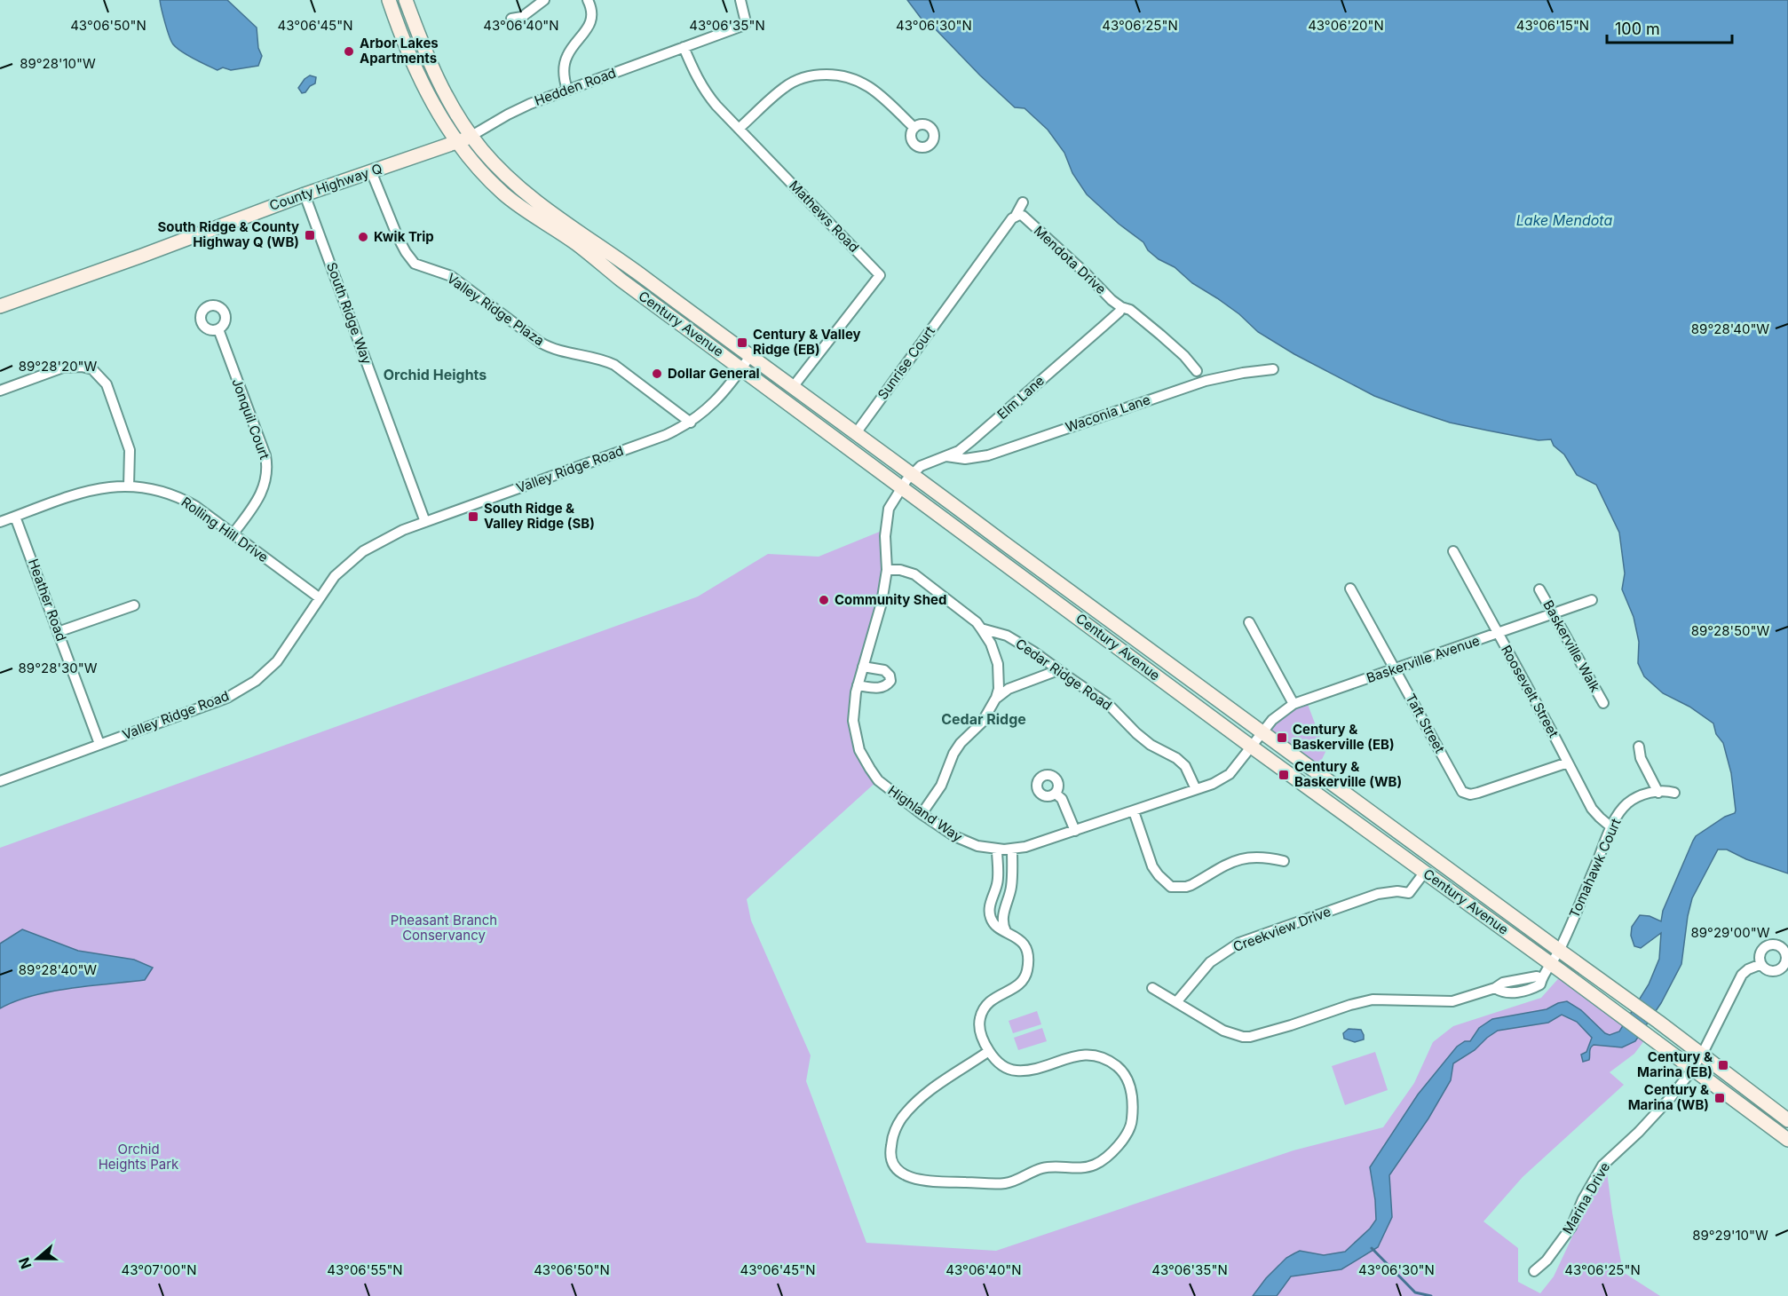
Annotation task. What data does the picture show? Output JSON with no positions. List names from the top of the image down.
{
  "streets": {
    "main road": ["County Highway Q", "Century Avenue"],
    "street": [
      "Hedden Road",
      "Mathews Road",
      "Mendota Drive",
      "Valley Ridge Plaza",
      "South Ridge Way",
      "Sunrise Court",
      "Elm Lane",
      "Waconia Lane",
      "Jonquil Court",
      "Valley Ridge Road",
      "Rolling Hill Drive",
      "Heather Road",
      "Baskerville Walk",
      "Baskerville Avenue",
      "Cedar Ridge Road",
      "Roosevelt Street",
      "Taft Street",
      "Highland Way",
      "Tomahawk Court",
      "Creekview Drive",
      "Marina Drive"
    ]
  },
  "crossings": [
    ["Hedden Road", "County Highway Q"],
    ["Hedden Road", "Mathews Road"],
    ["Hedden Road", "Century Avenue"],
    ["County Highway Q", "Valley Ridge Plaza"],
    ["County Highway Q", "South Ridge Way"],
    ["County Highway Q", "Century Avenue"],
    ["Mathews Road", "Century Avenue"],
    ["Mendota Drive", "Sunrise Court"],
    ["Mendota Drive", "Elm Lane"],
    ["Valley Ridge Plaza", "Valley Ridge Road"],
    ["South Ridge Way", "Valley Ridge Road"],
    ["Century Avenue", "Sunrise Court"],
    ["Century Avenue", "Elm Lane"],
    ["Century Avenue", "Valley Ridge Road"],
    ["Century Avenue", "Baskerville Avenue"],
    ["Century Avenue", "Highland Way"],
    ["Century Avenue", "Tomahawk Court"],
    ["Century Avenue", "Creekview Drive"],
    ["Century Avenue", "Marina Drive"],
    ["Elm Lane", "Waconia Lane"],
    ["Elm Lane", "Highland Way"],
    ["Jonquil Court", "Rolling Hill Drive"],
    ["Valley Ridge Road", "Rolling Hill Drive"],
    ["Valley Ridge Road", "Heather Road"],
    ["Rolling Hill Drive", "Heather Road"],
    ["Baskerville Walk", "Baskerville Avenue"],
    ["Baskerville Avenue", "Roosevelt Street"],
    ["Baskerville Avenue", "Taft Street"],
    ["Baskerville Avenue", "Highland Way"],
    ["Cedar Ridge Road", "Highland Way"],
    ["Roosevelt Street", "Taft Street"],
    ["Roosevelt Street", "Tomahawk Court"],
    ["Tomahawk Court", "Creekview Drive"]
  ],
  "districts": ["Orchid Heights", "Cedar Ridge"],
  "water": ["Lake Mendota"],
  "parks": ["Pheasant Branch Conservancy", "Orchid Heights Park"],
  "places": {
    "other": [
      "Arbor Lakes Apartments",
      "Kwik Trip",
      "Dollar General",
      "Community Shed"
    ],
    "transit": [
      "South Ridge & County Highway Q (WB)",
      "Century & Valley Ridge (EB)",
      "South Ridge & Valley Ridge (SB)",
      "Century & Baskerville (EB)",
      "Century & Baskerville (WB)",
      "Century & Marina (EB)",
      "Century & Marina (WB)"
    ]
  },
  "scale_bar": "100 m",
  "north": "left",
  "coordinates": [
    "43°06'50\"N",
    "43°06'45\"N",
    "43°06'40\"N",
    "43°06'35\"N",
    "43°06'30\"N",
    "43°06'25\"N",
    "43°06'20\"N",
    "43°06'15\"N",
    "89°28'10\"W",
    "89°28'40\"W",
    "89°28'20\"W",
    "89°28'50\"W",
    "89°28'30\"W",
    "89°29'00\"W",
    "89°29'10\"W",
    "43°07'00\"N",
    "43°06'55\"N"
  ]
}
